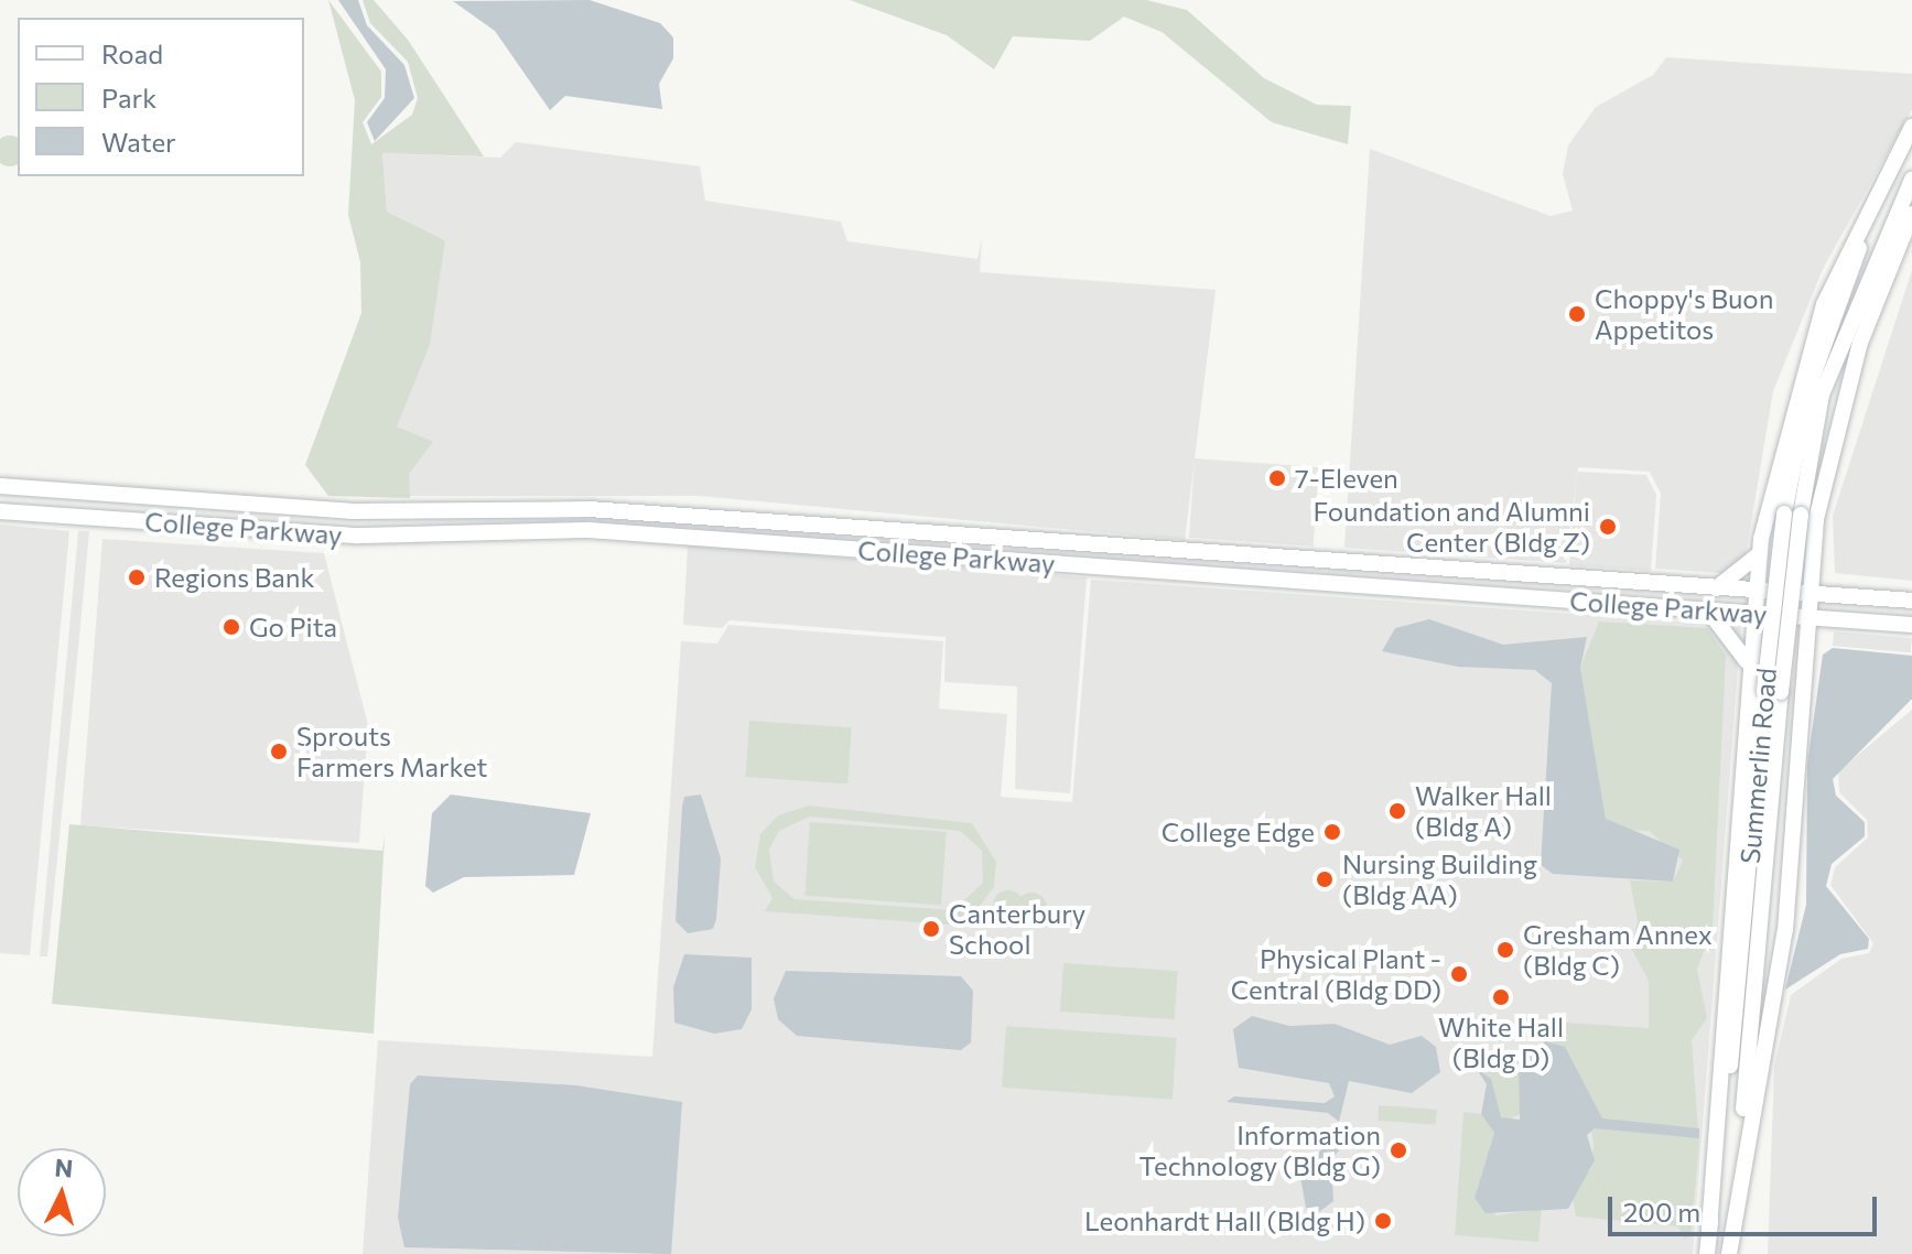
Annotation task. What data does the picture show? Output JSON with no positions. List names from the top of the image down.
{
  "streets": {
    "main road": ["College Parkway", "Summerlin Road"]
  },
  "places": [
    "Choppy's Buon Appetitos",
    "7-Eleven",
    "Foundation and Alumni Center (Bldg Z)",
    "Regions Bank",
    "Go Pita",
    "Sprouts Farmers Market",
    "Walker Hall (Bldg A)",
    "College Edge",
    "Nursing Building (Bldg AA)",
    "Canterbury School",
    "Gresham Annex (Bldg C)",
    "Physical Plant - Central (Bldg DD)",
    "White Hall (Bldg D)",
    "Information Technology (Bldg G)",
    "Leonhardt Hall (Bldg H)"
  ],
  "legend": ["Road", "Park", "Water"],
  "scale_bar": "200 m",
  "north": "top"
}
